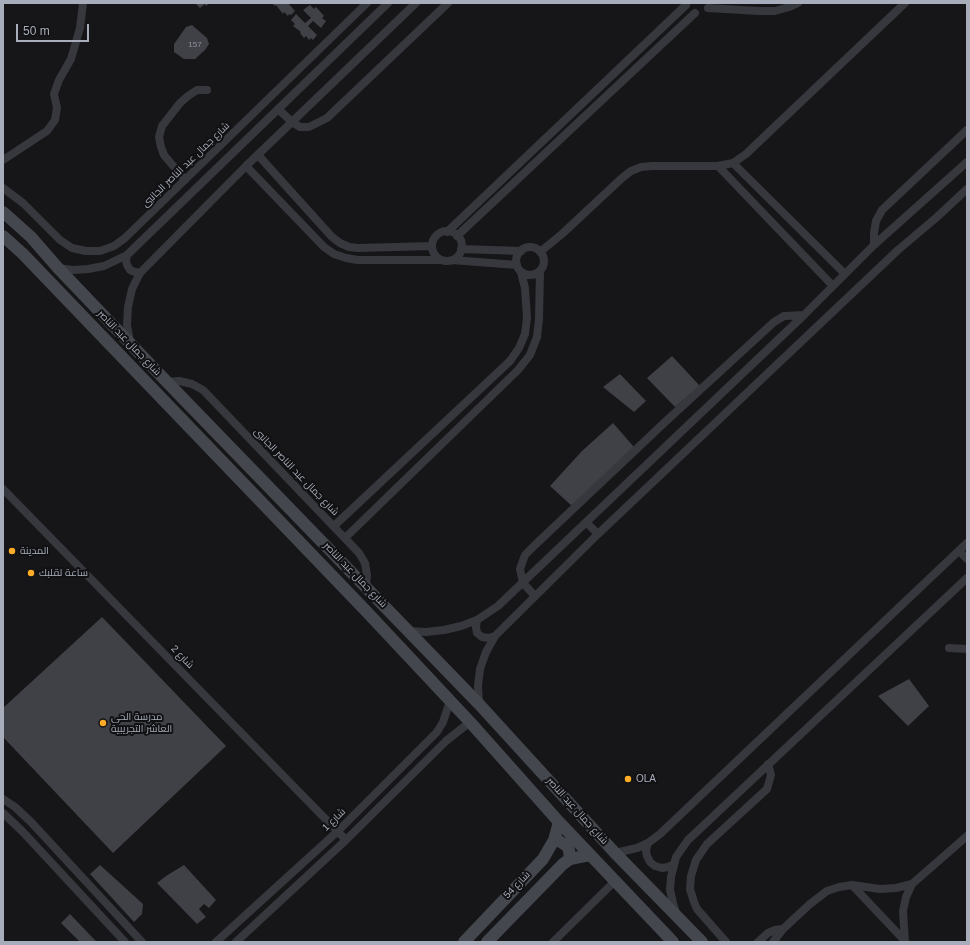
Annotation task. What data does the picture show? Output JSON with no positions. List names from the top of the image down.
{
  "streets": {
    "main road": ["شارع جمال عبد الناصر", "شارع 54"],
    "street": ["شارع جمال عبد الناصر الجانبى", "شارع 2", "شارع 1"]
  },
  "crossings": [
    ["شارع جمال عبد الناصر الجانبى", "شارع جمال عبد الناصر"],
    ["شارع جمال عبد الناصر", "شارع 1"],
    ["شارع جمال عبد الناصر", "شارع 54"],
    ["شارع 2", "شارع 1"]
  ],
  "places": [
    "المدينة",
    "ساعة لقلبك",
    "مدرسة الحى العاشر التجريبية",
    "OLA"
  ],
  "house_numbers": ["157"],
  "scale_bar": "50 m"
}
